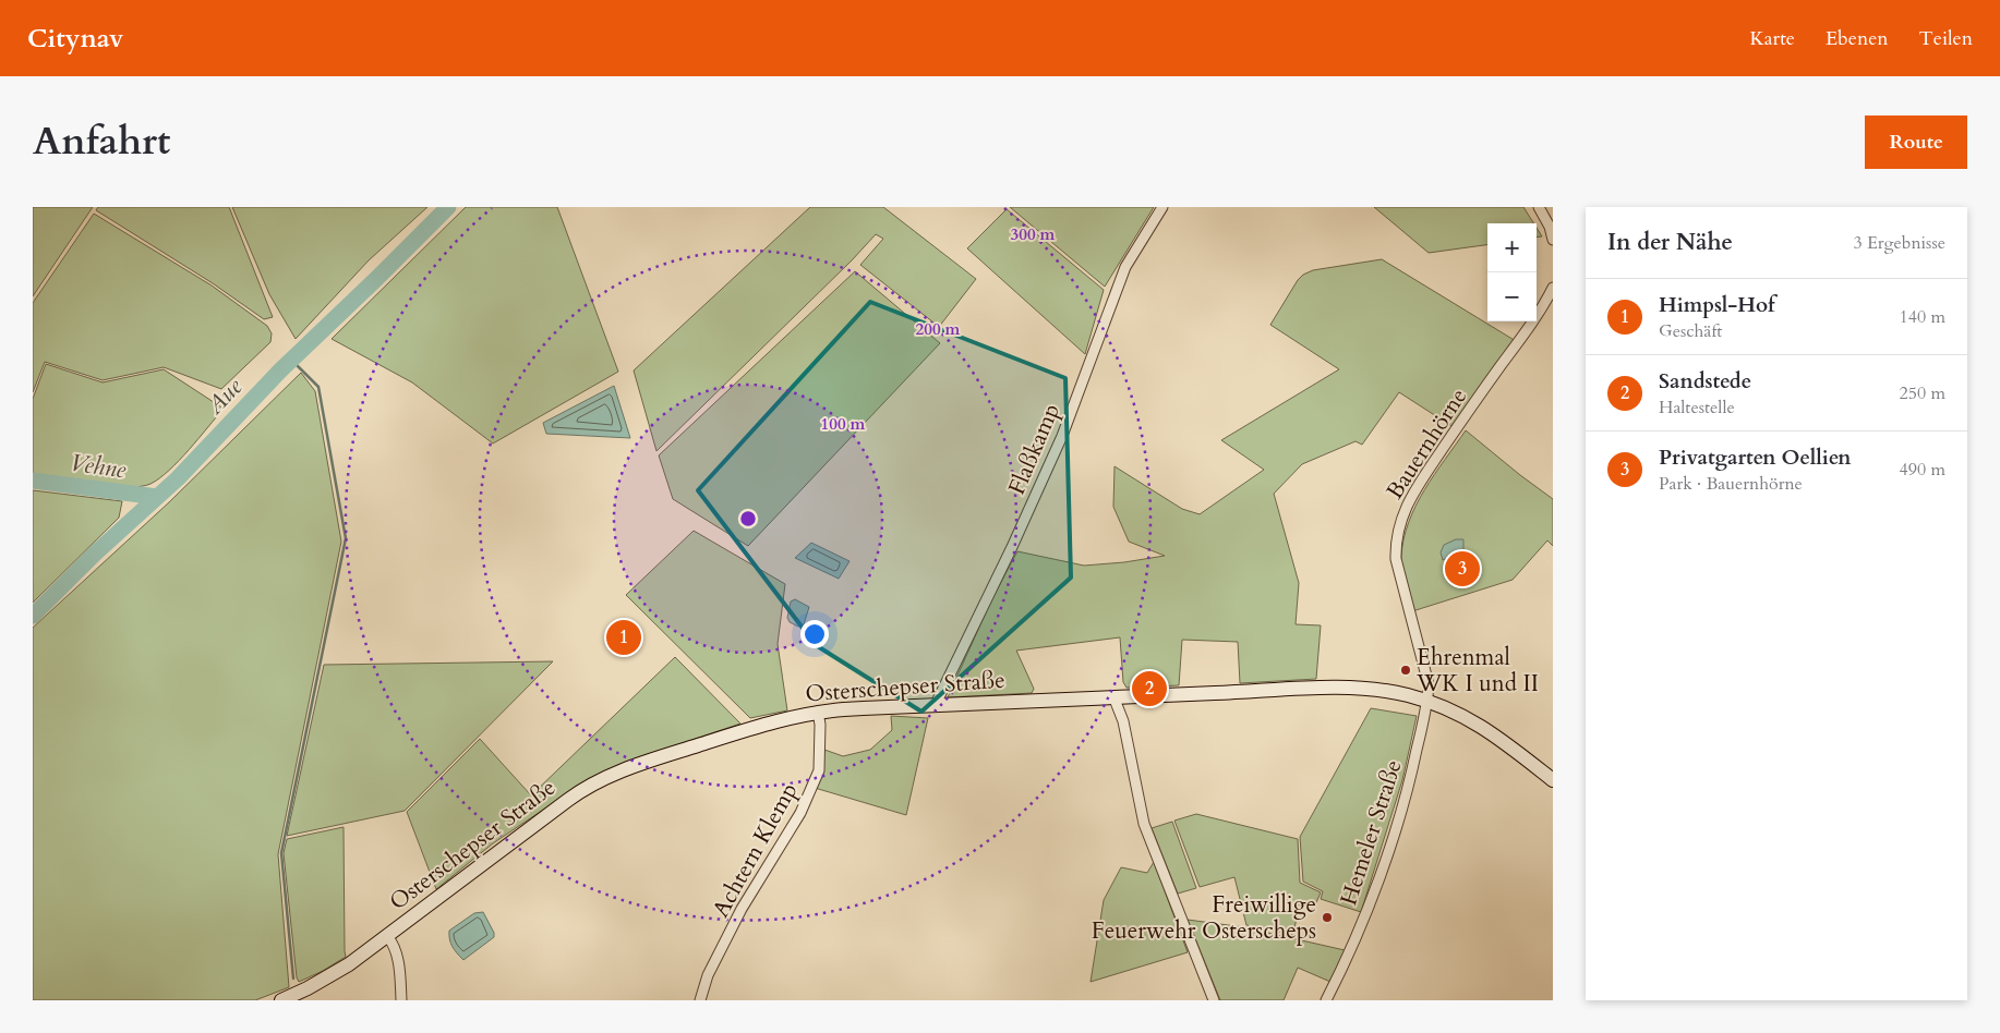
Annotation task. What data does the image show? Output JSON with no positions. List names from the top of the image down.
{
  "streets": {
    "main road": ["Osterschepser Straße"],
    "street": [
      "Bauernhörne",
      "Flaßkamp",
      "Hemeler Straße",
      "Achtern Klemp"
    ]
  },
  "crossings": [
    ["Bauernhörne", "Osterschepser Straße"],
    ["Bauernhörne", "Hemeler Straße"],
    ["Flaßkamp", "Osterschepser Straße"],
    ["Osterschepser Straße", "Hemeler Straße"],
    ["Osterschepser Straße", "Achtern Klemp"]
  ],
  "water": ["Aue", "Vehne"],
  "places": ["Ehrenmal WK I und II", "Freiwillige Feuerwehr Osterscheps"],
  "page": {
    "header": "Citynav",
    "nav": ["Karte", "Ebenen", "Teilen"],
    "title": "Anfahrt",
    "buttons": "Route",
    "heading": ["In der Nähe", "3 Ergebnisse"],
    "map_buttons": ["+", "−"],
    "list": [
      {
        "mark": "1",
        "name": "Himpsl-Hof",
        "note": "Geschäft",
        "value": "140 m"
      },
      {
        "mark": "2",
        "name": "Sandstede",
        "note": "Haltestelle",
        "value": "250 m"
      },
      {
        "mark": "3",
        "name": "Privatgarten Oellien",
        "note": "Park · Bauernhörne",
        "value": "490 m"
      }
    ],
    "pins": ["3", "1", "2"]
  },
  "rings": ["300 m", "200 m", "100 m"]
}
